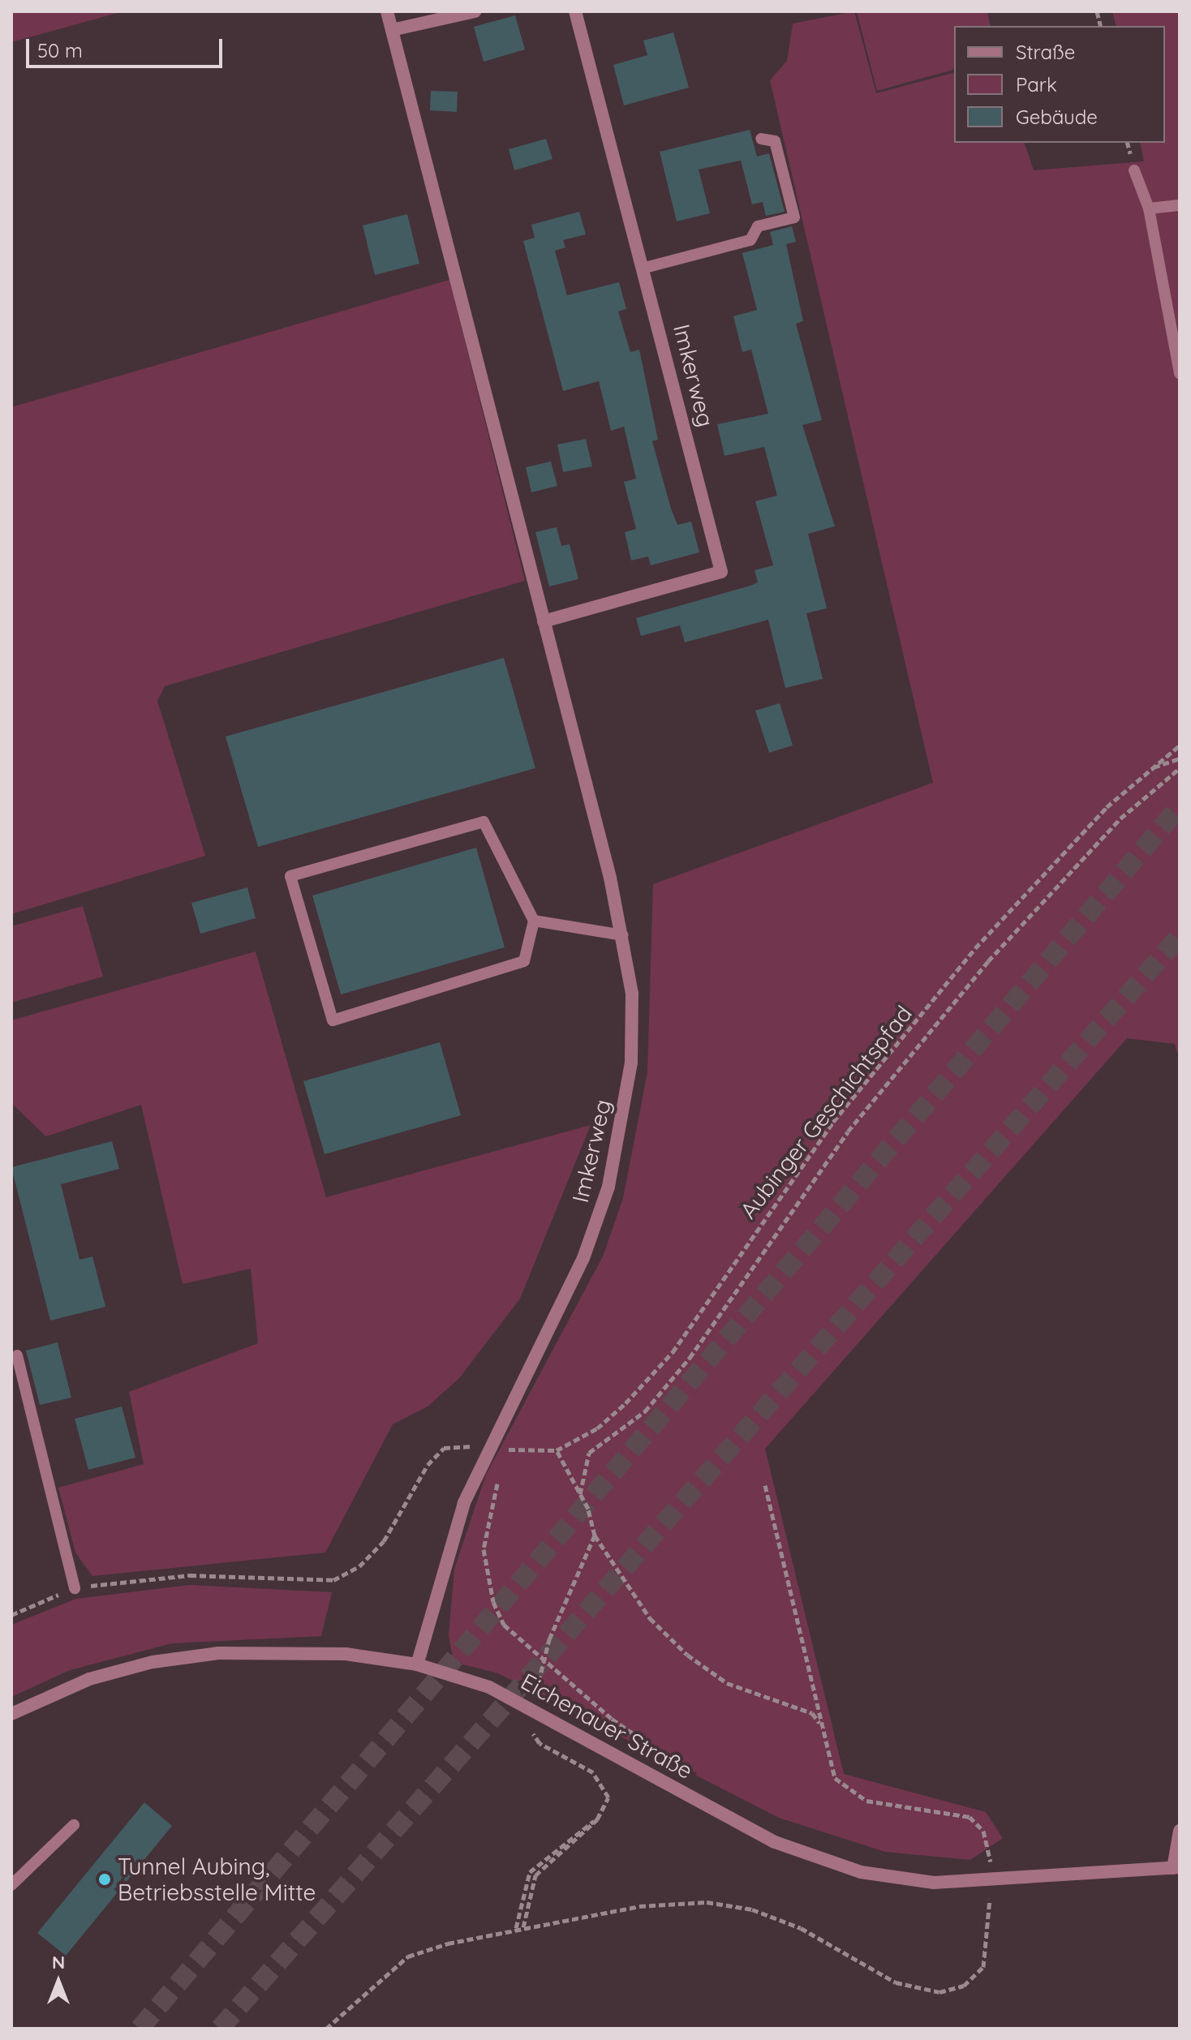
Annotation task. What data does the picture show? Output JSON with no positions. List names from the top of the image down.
{
  "streets": {
    "street": ["Imkerweg", "Eichenauer Straße"],
    "path": ["Aubinger Geschichtspfad"]
  },
  "crossings": [
    ["Imkerweg", "Aubinger Geschichtspfad"],
    ["Imkerweg", "Eichenauer Straße"]
  ],
  "places": ["Tunnel Aubing, Betriebsstelle Mitte"],
  "legend": ["Straße", "Park", "Gebäude"],
  "scale_bar": "50 m",
  "north": "top"
}
